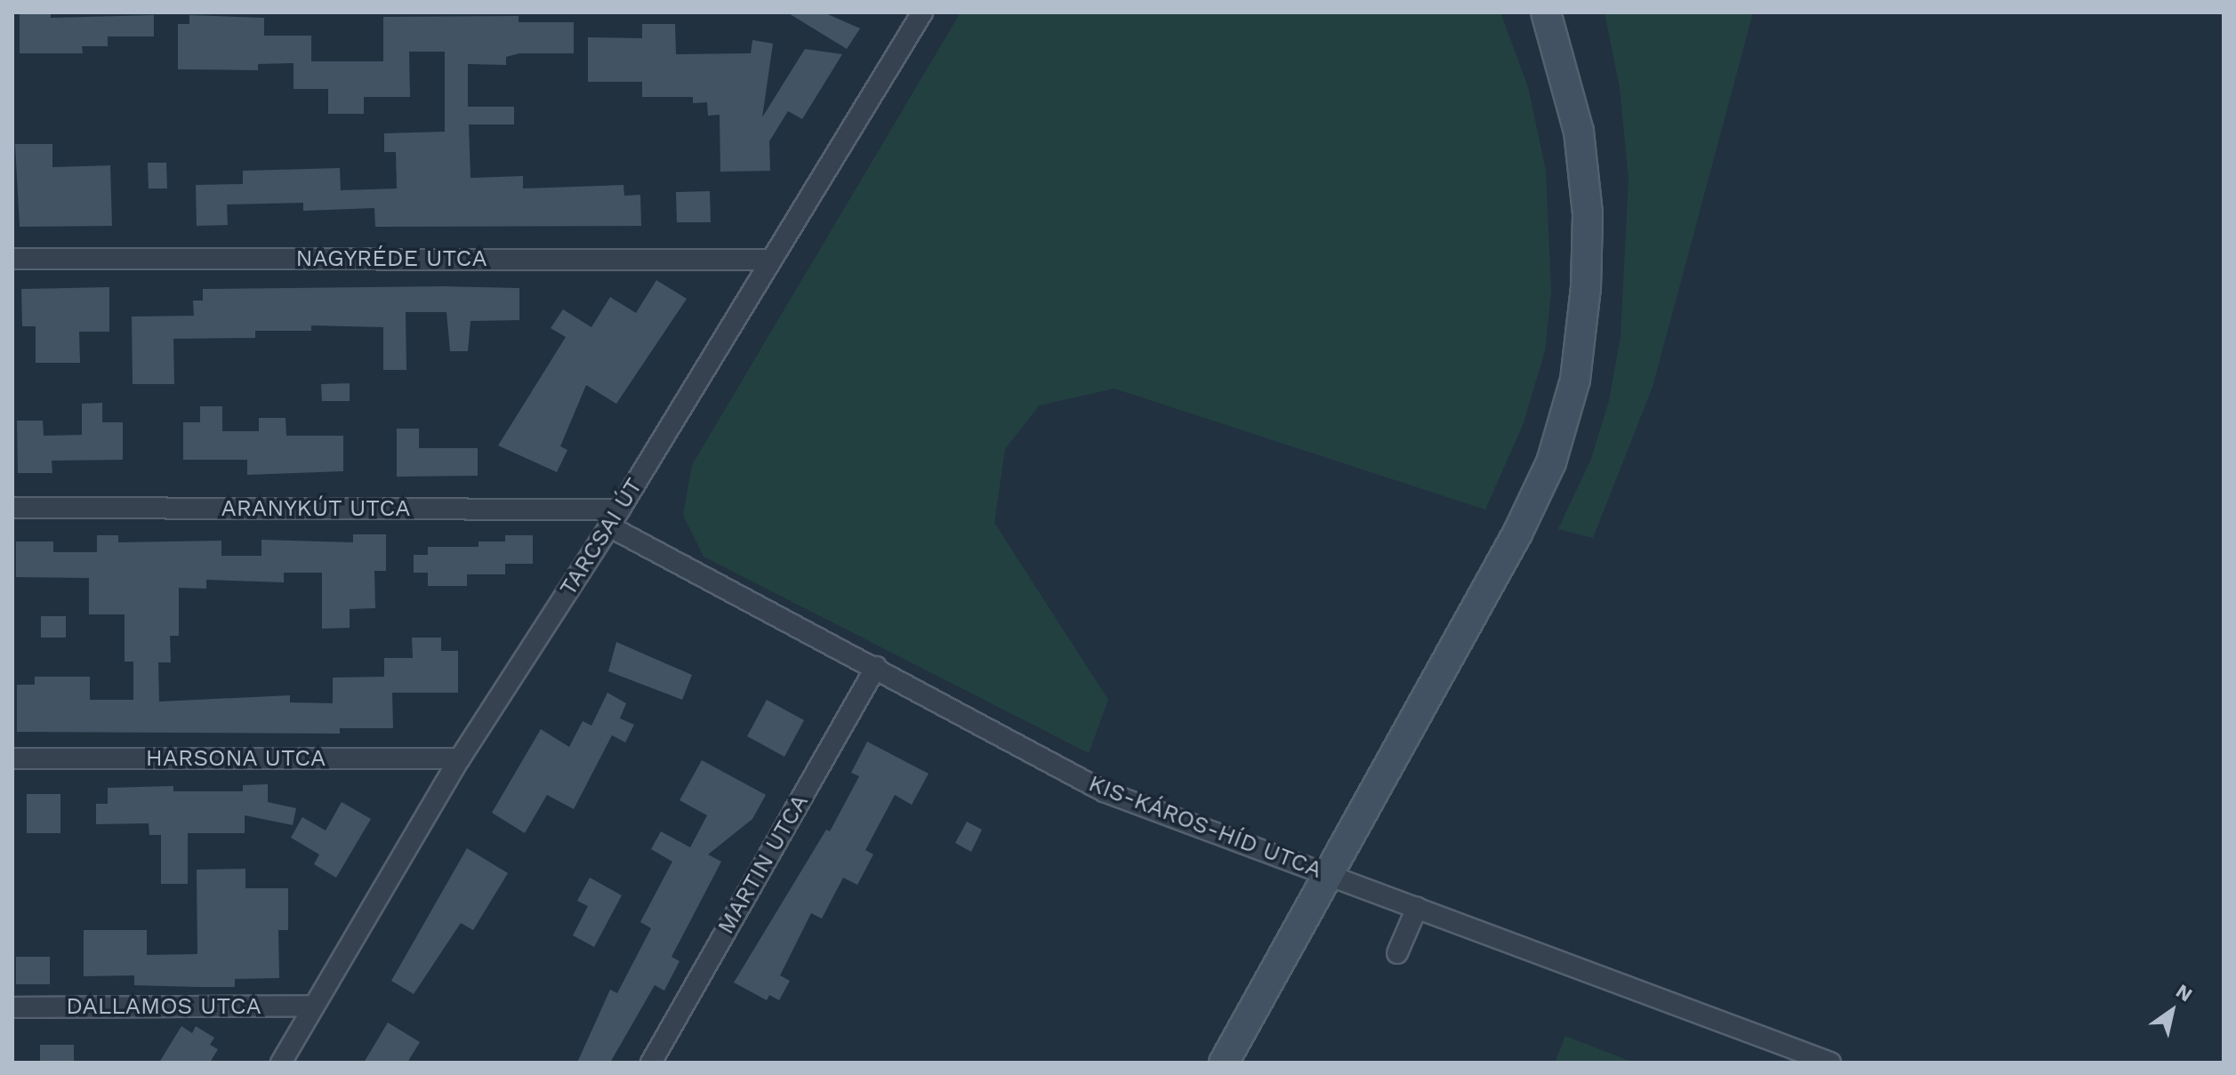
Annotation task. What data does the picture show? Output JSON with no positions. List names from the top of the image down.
{
  "streets": {
    "street": [
      "NAGYRÉDE UTCA",
      "ARANYKÚT UTCA",
      "TARCSAI ÚT",
      "HARSONA UTCA",
      "KIS-KÁROS-HÍD UTCA",
      "MARTIN UTCA",
      "DALLAMOS UTCA"
    ]
  },
  "crossings": [
    ["NAGYRÉDE UTCA", "TARCSAI ÚT"],
    ["ARANYKÚT UTCA", "TARCSAI ÚT"],
    ["ARANYKÚT UTCA", "KIS-KÁROS-HÍD UTCA"],
    ["TARCSAI ÚT", "HARSONA UTCA"],
    ["TARCSAI ÚT", "KIS-KÁROS-HÍD UTCA"],
    ["TARCSAI ÚT", "DALLAMOS UTCA"],
    ["KIS-KÁROS-HÍD UTCA", "MARTIN UTCA"]
  ],
  "north": "top right"
}
